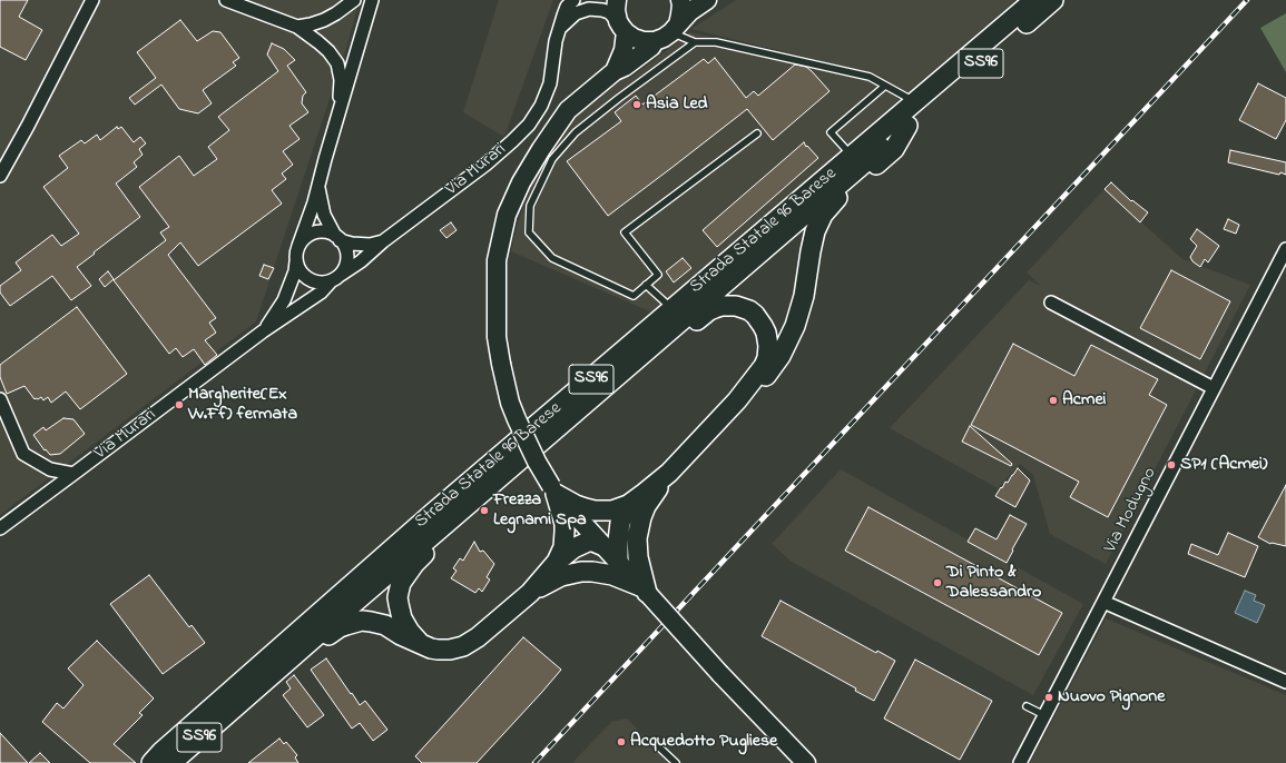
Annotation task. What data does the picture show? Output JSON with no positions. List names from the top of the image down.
{
  "streets": {
    "main road": ["SS96", "Strada Statale 96 Barese"],
    "street": ["Via Murari", "Via Modugno"]
  },
  "places": [
    "Asia Led",
    "Acmei",
    "Margherite(Ex Vv.Ff) fermata",
    "SP1 (Acmei)",
    "Frezza Legnami Spa",
    "Di Pinto & Dalessandro",
    "Nuovo Pignone",
    "Acquedotto Pugliese"
  ]
}
